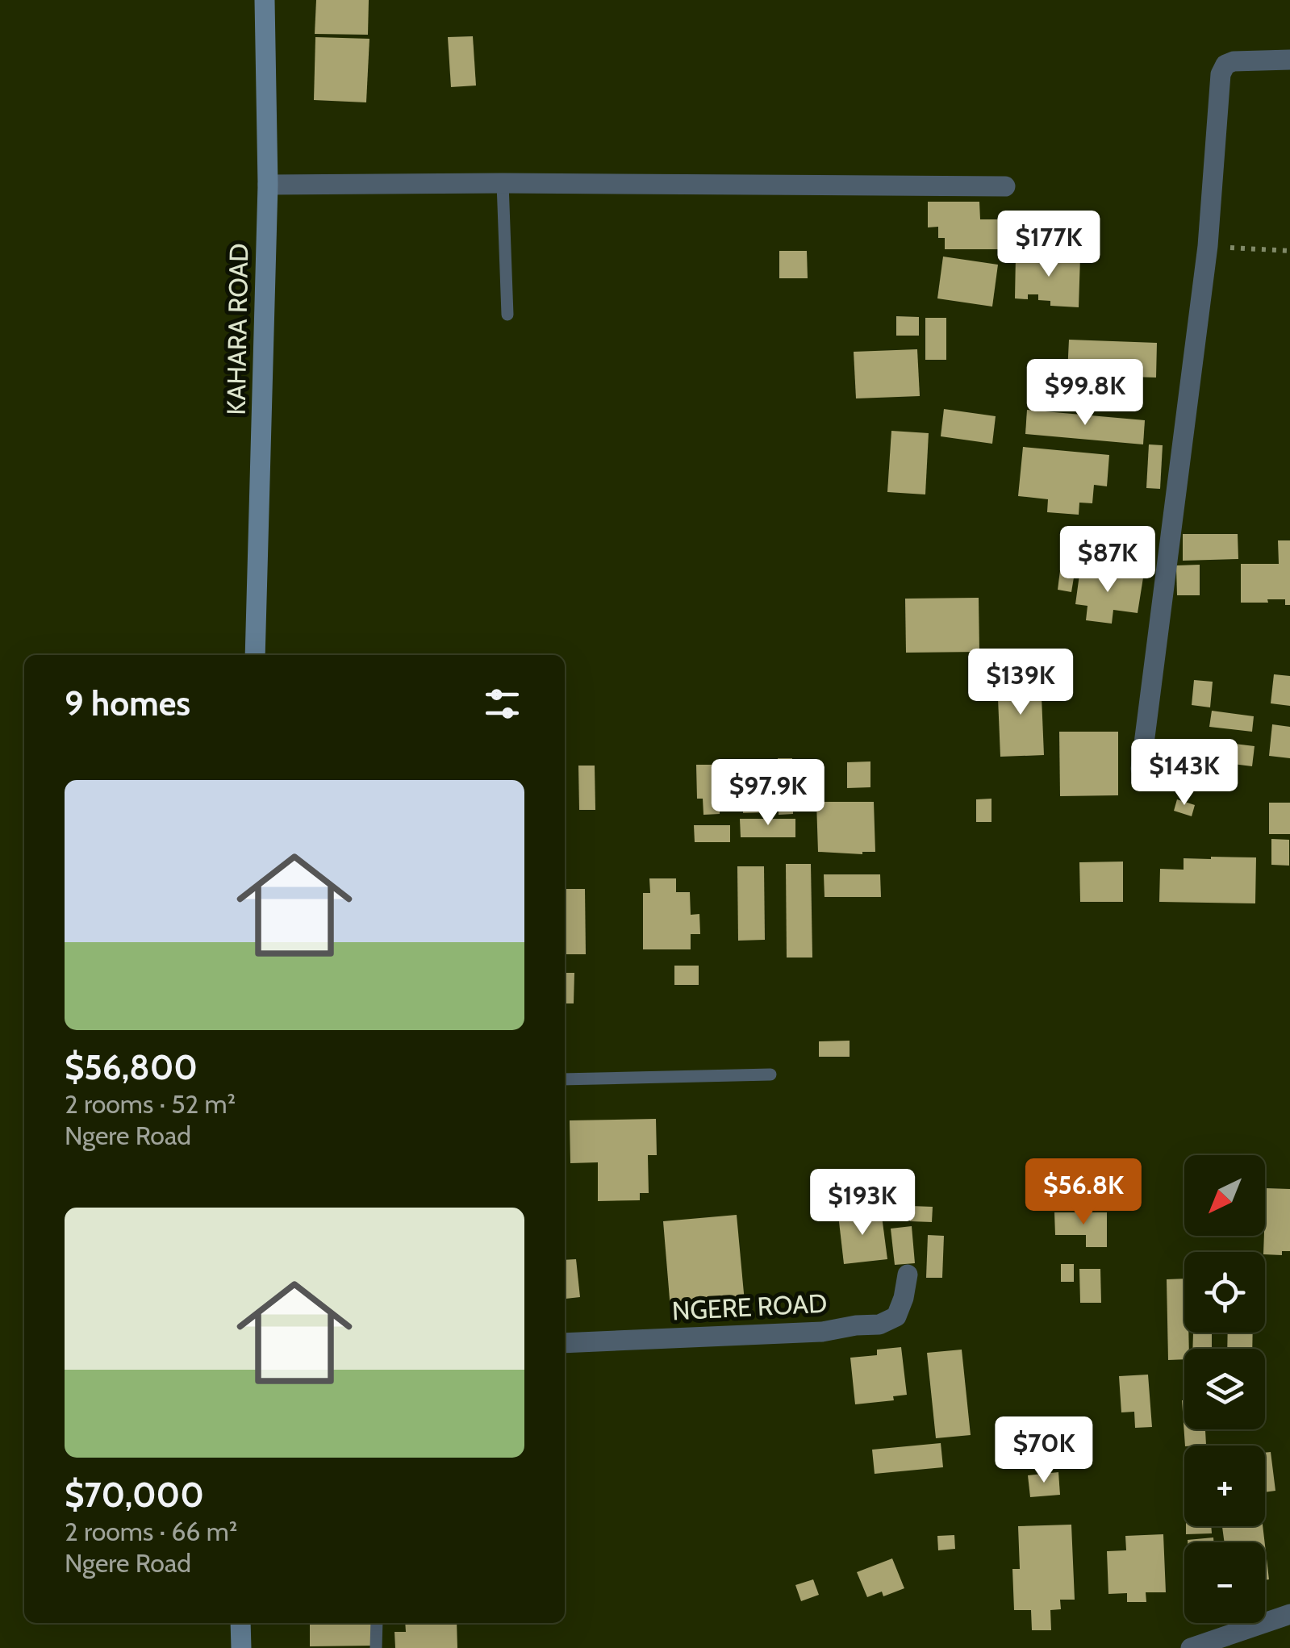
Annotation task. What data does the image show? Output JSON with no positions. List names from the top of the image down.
{
  "streets": {
    "street": ["KAHARA ROAD", "NGERE ROAD"]
  },
  "north": "bottom left",
  "page": {
    "price": [
      "$177K",
      "$99.8K",
      "$87K",
      "$139K",
      "$143K",
      "$97.9K",
      "$56.8K",
      "$193K",
      "$70K"
    ],
    "heading": "9 homes",
    "list": [
      {
        "name": "$56,800",
        "note": "2 rooms · 52 m² · Ngere Road"
      },
      {
        "name": "$70,000",
        "note": "2 rooms · 66 m² · Ngere Road"
      }
    ],
    "map_buttons": ["+", "−"]
  }
}
